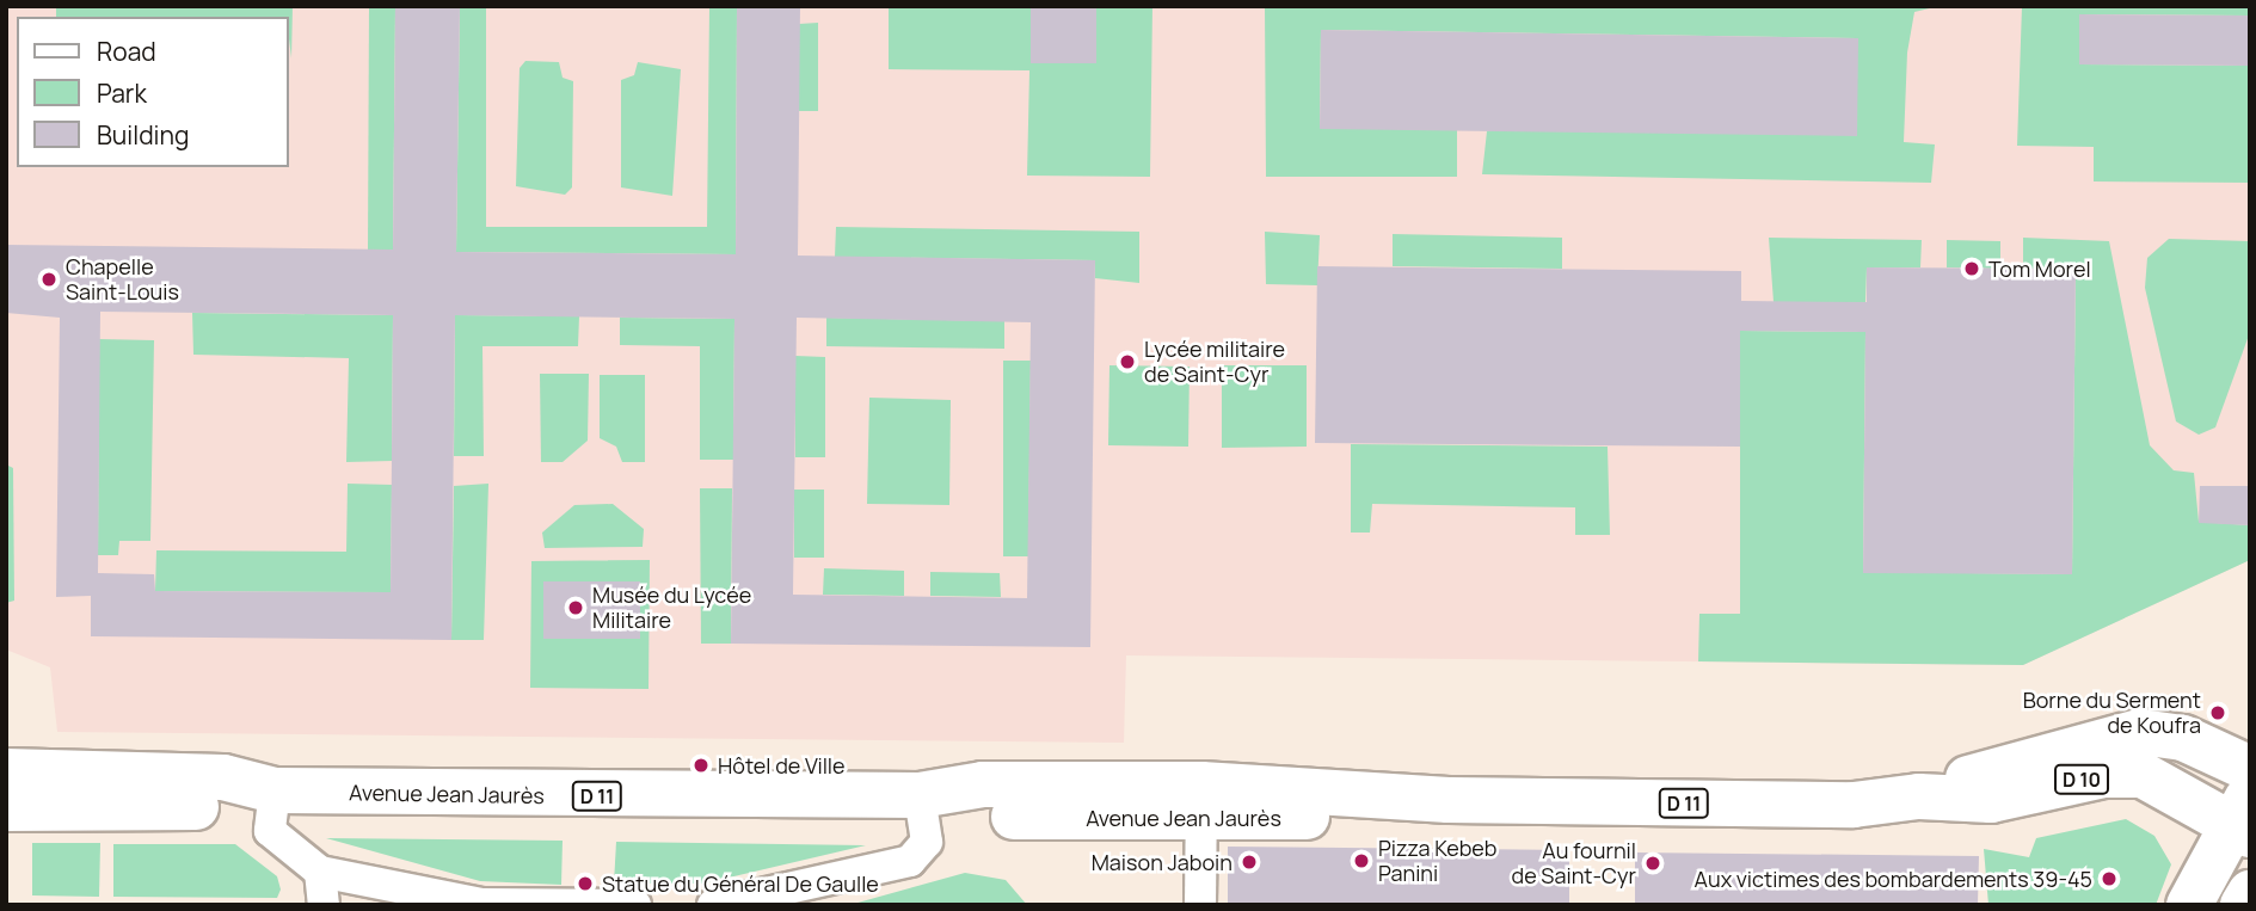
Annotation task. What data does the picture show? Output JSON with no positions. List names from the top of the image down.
{
  "streets": {
    "main road": ["D 10", "Avenue Jean Jaurès", "D 11"]
  },
  "crossings": [
    ["D 10", "Avenue Jean Jaurès"]
  ],
  "places": [
    "Tom Morel",
    "Chapelle Saint-Louis",
    "Lycée militaire de Saint-Cyr",
    "Musée du Lycée Militaire",
    "Borne du Serment de Koufra",
    "Hôtel de Ville",
    "Pizza Kebeb Panini",
    "Maison Jaboin",
    "Au fournil de Saint-Cyr",
    "Aux victimes des bombardements 39-45",
    "Statue du Général De Gaulle"
  ],
  "legend": ["Road", "Park", "Building"]
}
